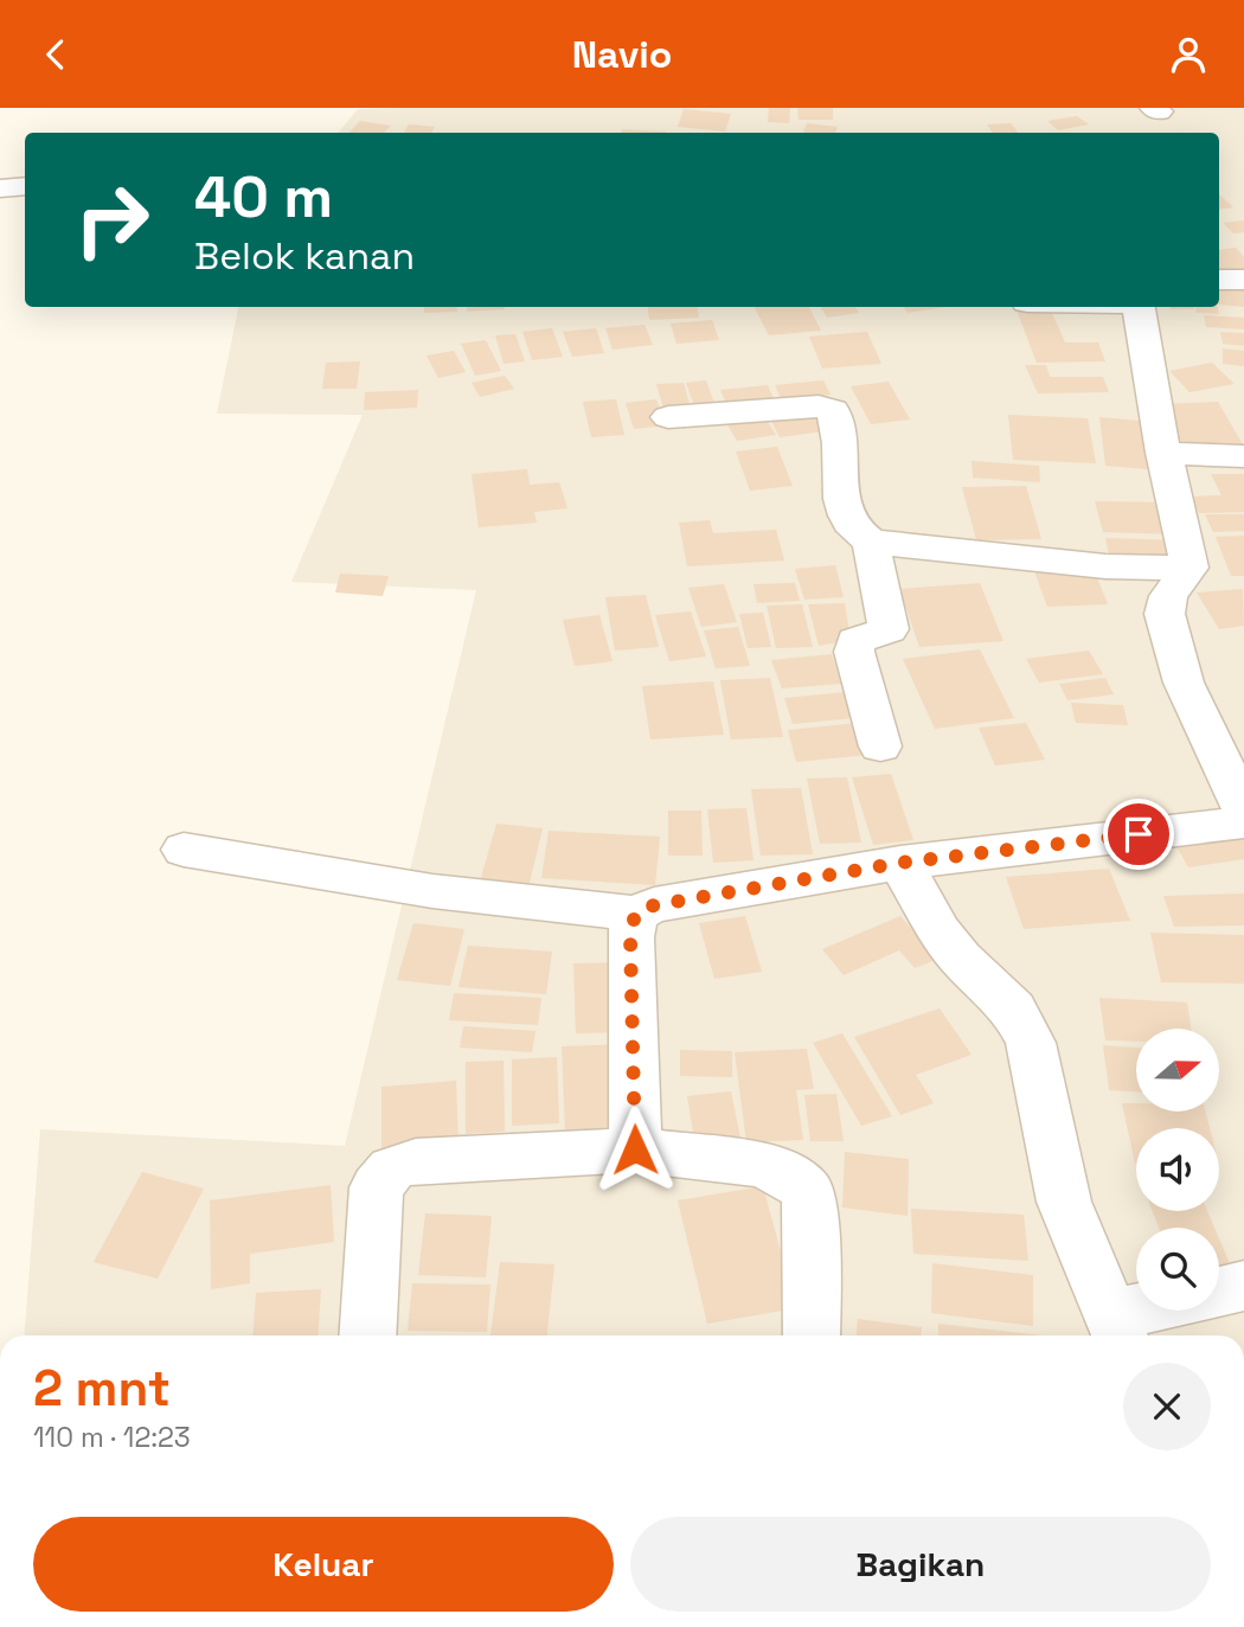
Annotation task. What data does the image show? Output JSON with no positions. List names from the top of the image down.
{
  "north": "right",
  "page": {
    "header": "Navio",
    "turn": ["40 m", "Belok kanan"],
    "heading": ["2 mnt", "110 m · 12:23"],
    "buttons": ["Keluar", "Bagikan"]
  }
}
